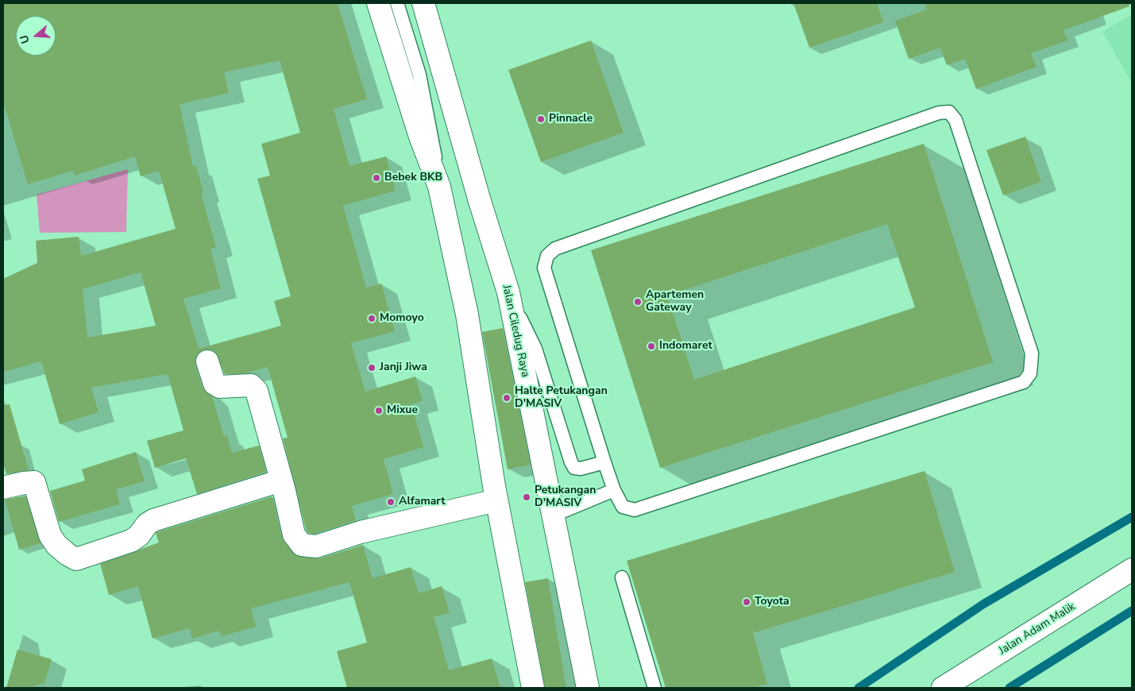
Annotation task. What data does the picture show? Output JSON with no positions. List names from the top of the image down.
{
  "streets": {
    "main road": ["Jalan Ciledug Raya", "Jalan Adam Malik"]
  },
  "places": [
    "Pinnacle",
    "Bebek BKB",
    "Apartemen Gateway",
    "Momoyo",
    "Indomaret",
    "Janji Jiwa",
    "Halte Petukangan D'MASIV",
    "Mixue",
    "Petukangan D'MASIV",
    "Alfamart",
    "Toyota"
  ],
  "north": "left"
}
